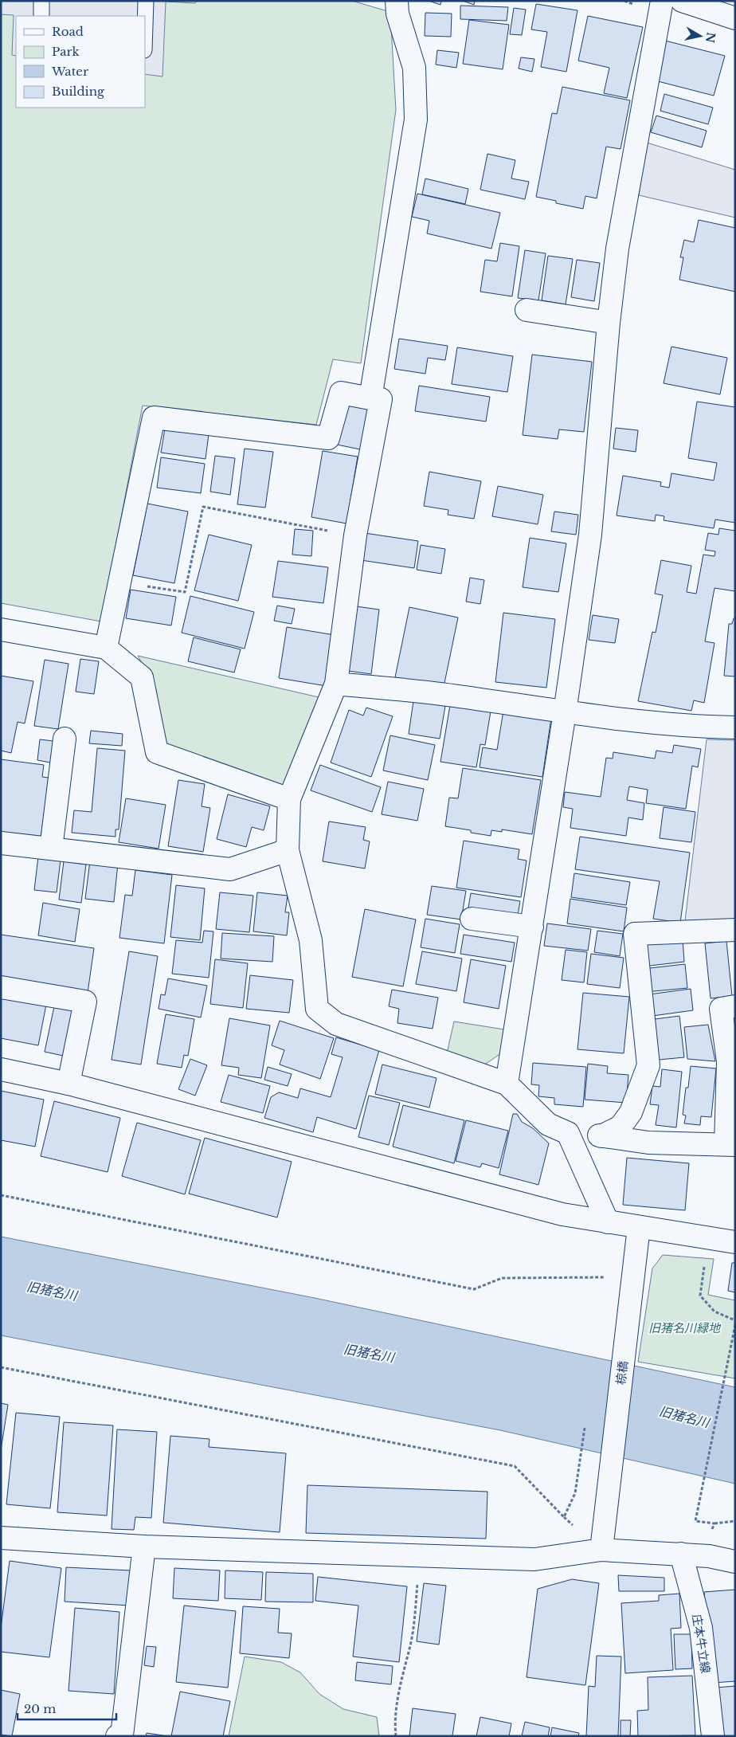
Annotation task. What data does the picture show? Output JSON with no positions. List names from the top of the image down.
{
  "streets": {
    "street": ["椋橋", "庄本牛立線"]
  },
  "water": ["旧猪名川"],
  "parks": ["旧猪名川緑地"],
  "legend": [
    "Road",
    "Park",
    "Water",
    "Building"
  ],
  "scale_bar": "20 m",
  "north": "right"
}
